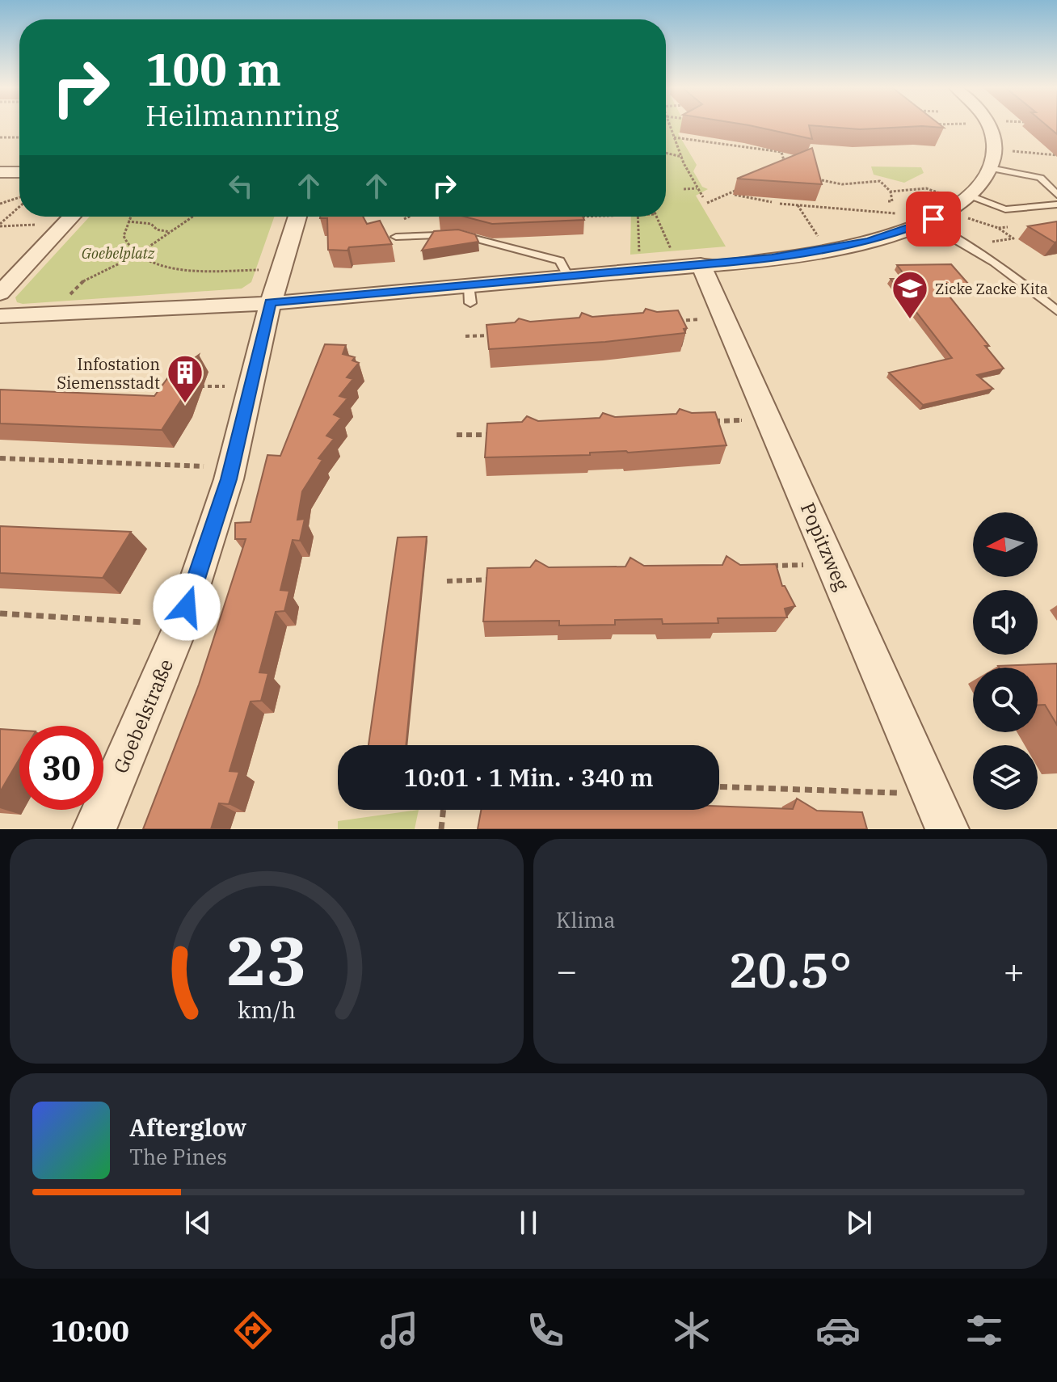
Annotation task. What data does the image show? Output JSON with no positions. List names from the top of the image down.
{
  "streets": {
    "street": ["Popitzweg", "Goebelstraße"]
  },
  "parks": ["Goebelplatz"],
  "places": {
    "school or university": ["Zicke Zacke Kita"],
    "building": ["Infostation Siemensstadt"]
  },
  "north": "left",
  "page": {
    "turn": ["100 m", "Heilmannring"],
    "limit": "30",
    "trip": "10:01 · 1 Min. · 340 m",
    "tile": "Klima",
    "heat": ["−", "20.5°", "+"],
    "song": ["Afterglow", "The Pines"],
    "tabs": "10:00",
    "gauge": ["23", "km/h"]
  }
}
